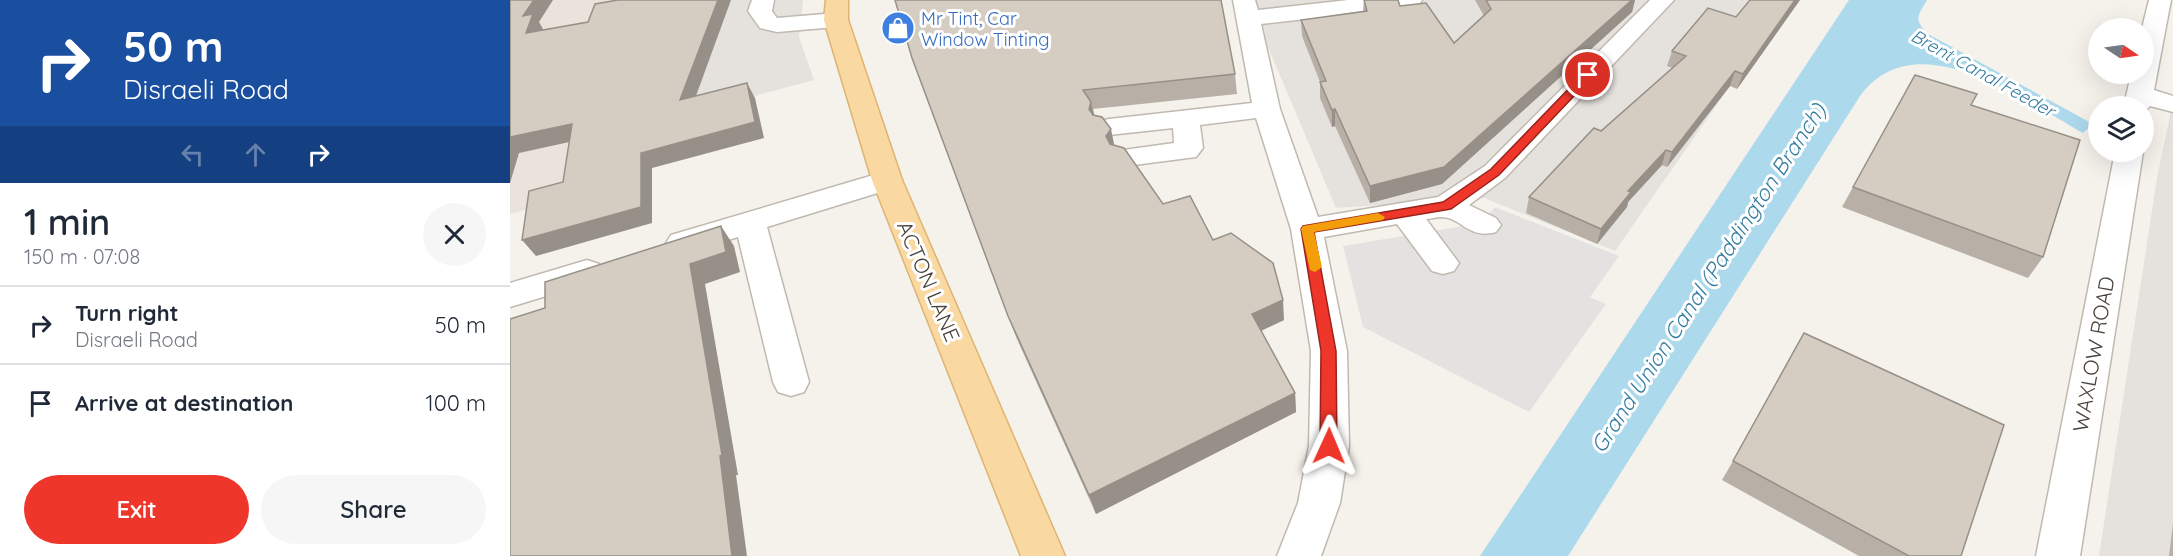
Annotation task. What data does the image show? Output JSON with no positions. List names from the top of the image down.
{
  "streets": {
    "main road": ["ACTON LANE"],
    "street": ["WAXLOW ROAD"]
  },
  "water": ["Brent Canal Feeder", "Grand Union Canal (Paddington Branch)"],
  "places": {
    "shop": ["Mr Tint, Car Window Tinting"]
  },
  "north": "right",
  "page": {
    "turn": ["50 m", "Disraeli Road"],
    "heading": ["1 min", "150 m · 07:08"],
    "list": [
      {
        "name": "Turn right",
        "note": "Disraeli Road",
        "value": "50 m"
      },
      {
        "name": "Arrive at destination",
        "value": "100 m"
      }
    ],
    "buttons": ["Exit", "Share"]
  }
}
